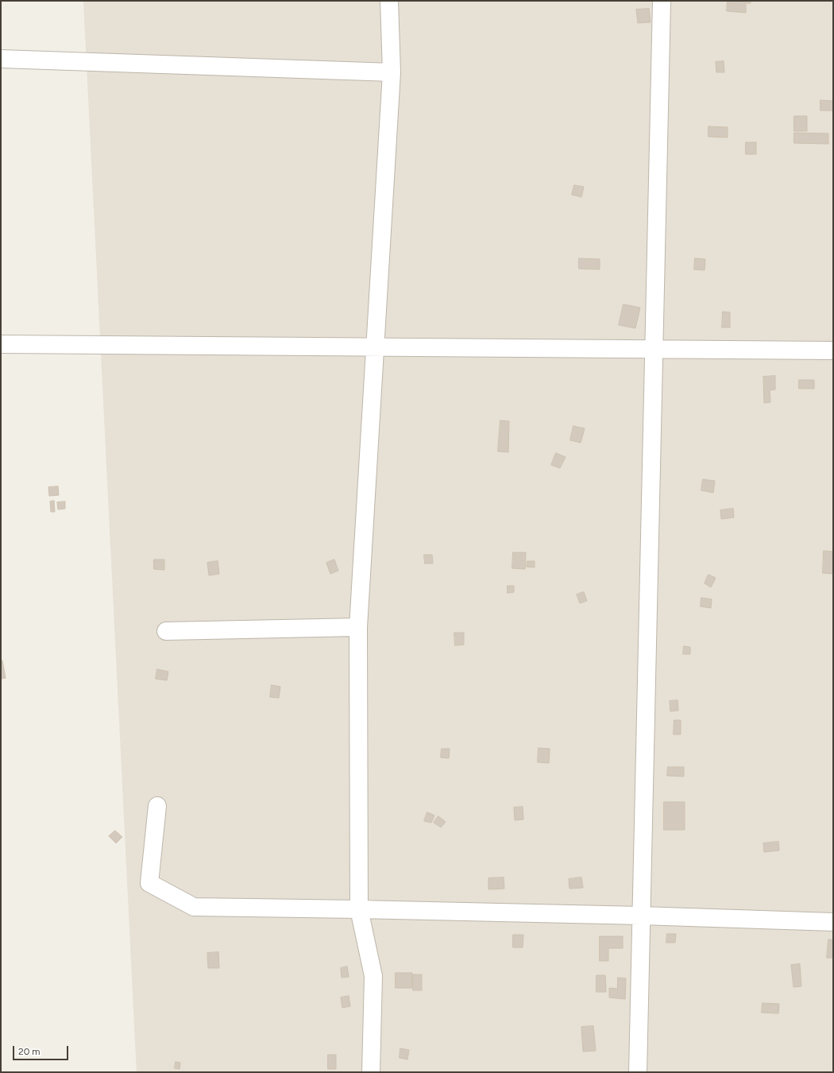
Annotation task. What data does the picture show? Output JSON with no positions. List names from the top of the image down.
{
  "scale_bar": "20 m"
}
